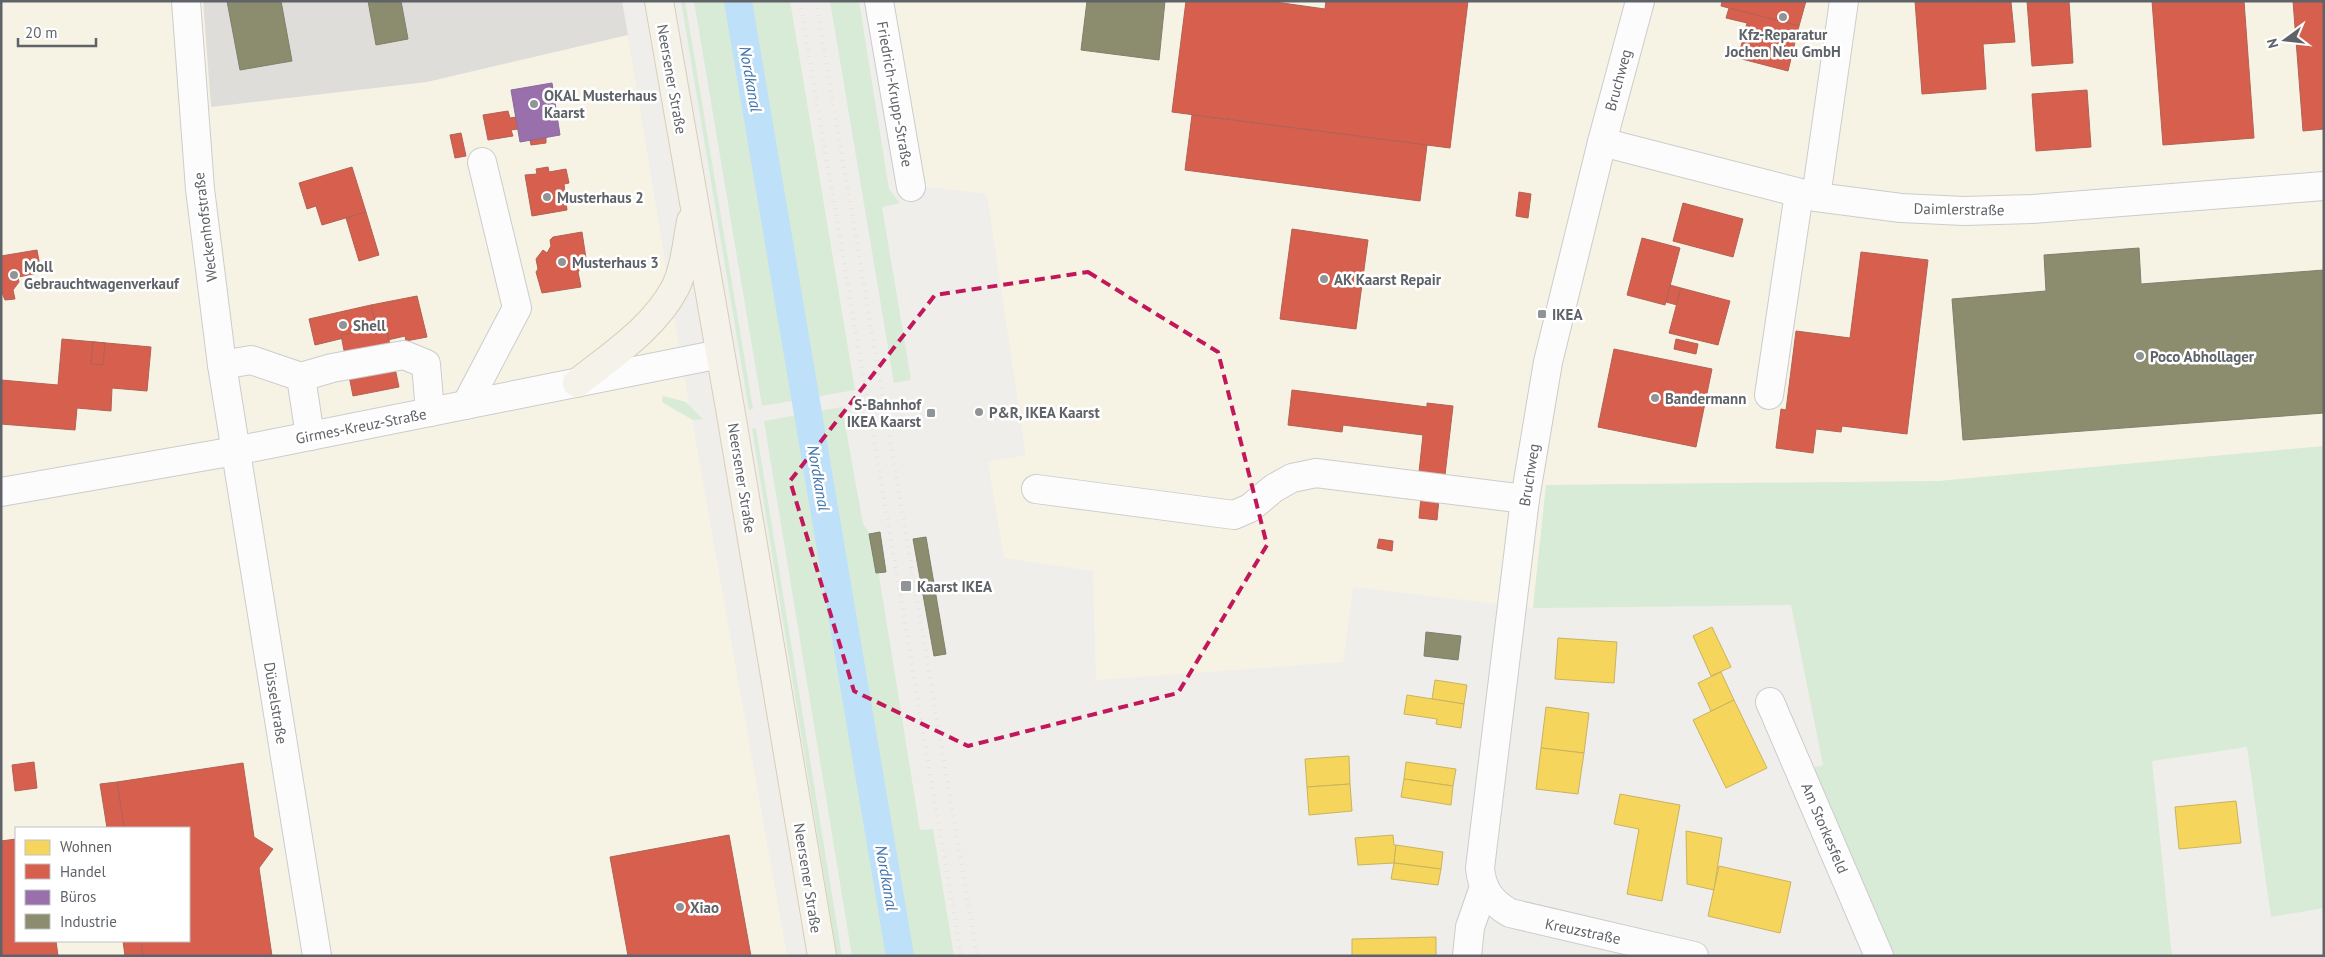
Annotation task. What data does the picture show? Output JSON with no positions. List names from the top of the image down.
{
  "streets": {
    "main road": ["Neersener Straße"],
    "street": [
      "Bruchweg",
      "Friedrich-Krupp-Straße",
      "Daimlerstraße",
      "Weckenhofstraße",
      "Girmes-Kreuz-Straße",
      "Düsselstraße",
      "Am Storkesfeld",
      "Kreuzstraße"
    ]
  },
  "crossings": [
    ["Neersener Straße", "Girmes-Kreuz-Straße"],
    ["Bruchweg", "Daimlerstraße"],
    ["Bruchweg", "Kreuzstraße"],
    ["Weckenhofstraße", "Girmes-Kreuz-Straße"],
    ["Weckenhofstraße", "Düsselstraße"],
    ["Girmes-Kreuz-Straße", "Düsselstraße"]
  ],
  "water": ["Nordkanal"],
  "places": {
    "other": [
      "Kfz-Reparatur Jochen Neu GmbH",
      "OKAL Musterhaus Kaarst",
      "Musterhaus 2",
      "Musterhaus 3",
      "Moll Gebrauchtwagenverkauf",
      "AK Kaarst Repair",
      "Shell",
      "Poco Abhollager",
      "Bandermann",
      "P&R, IKEA Kaarst",
      "Xiao"
    ],
    "transit": ["IKEA", "S-Bahnhof IKEA Kaarst", "Kaarst IKEA"]
  },
  "legend": [
    "Wohnen",
    "Handel",
    "Büros",
    "Industrie"
  ],
  "scale_bar": "20 m",
  "north": "left"
}
